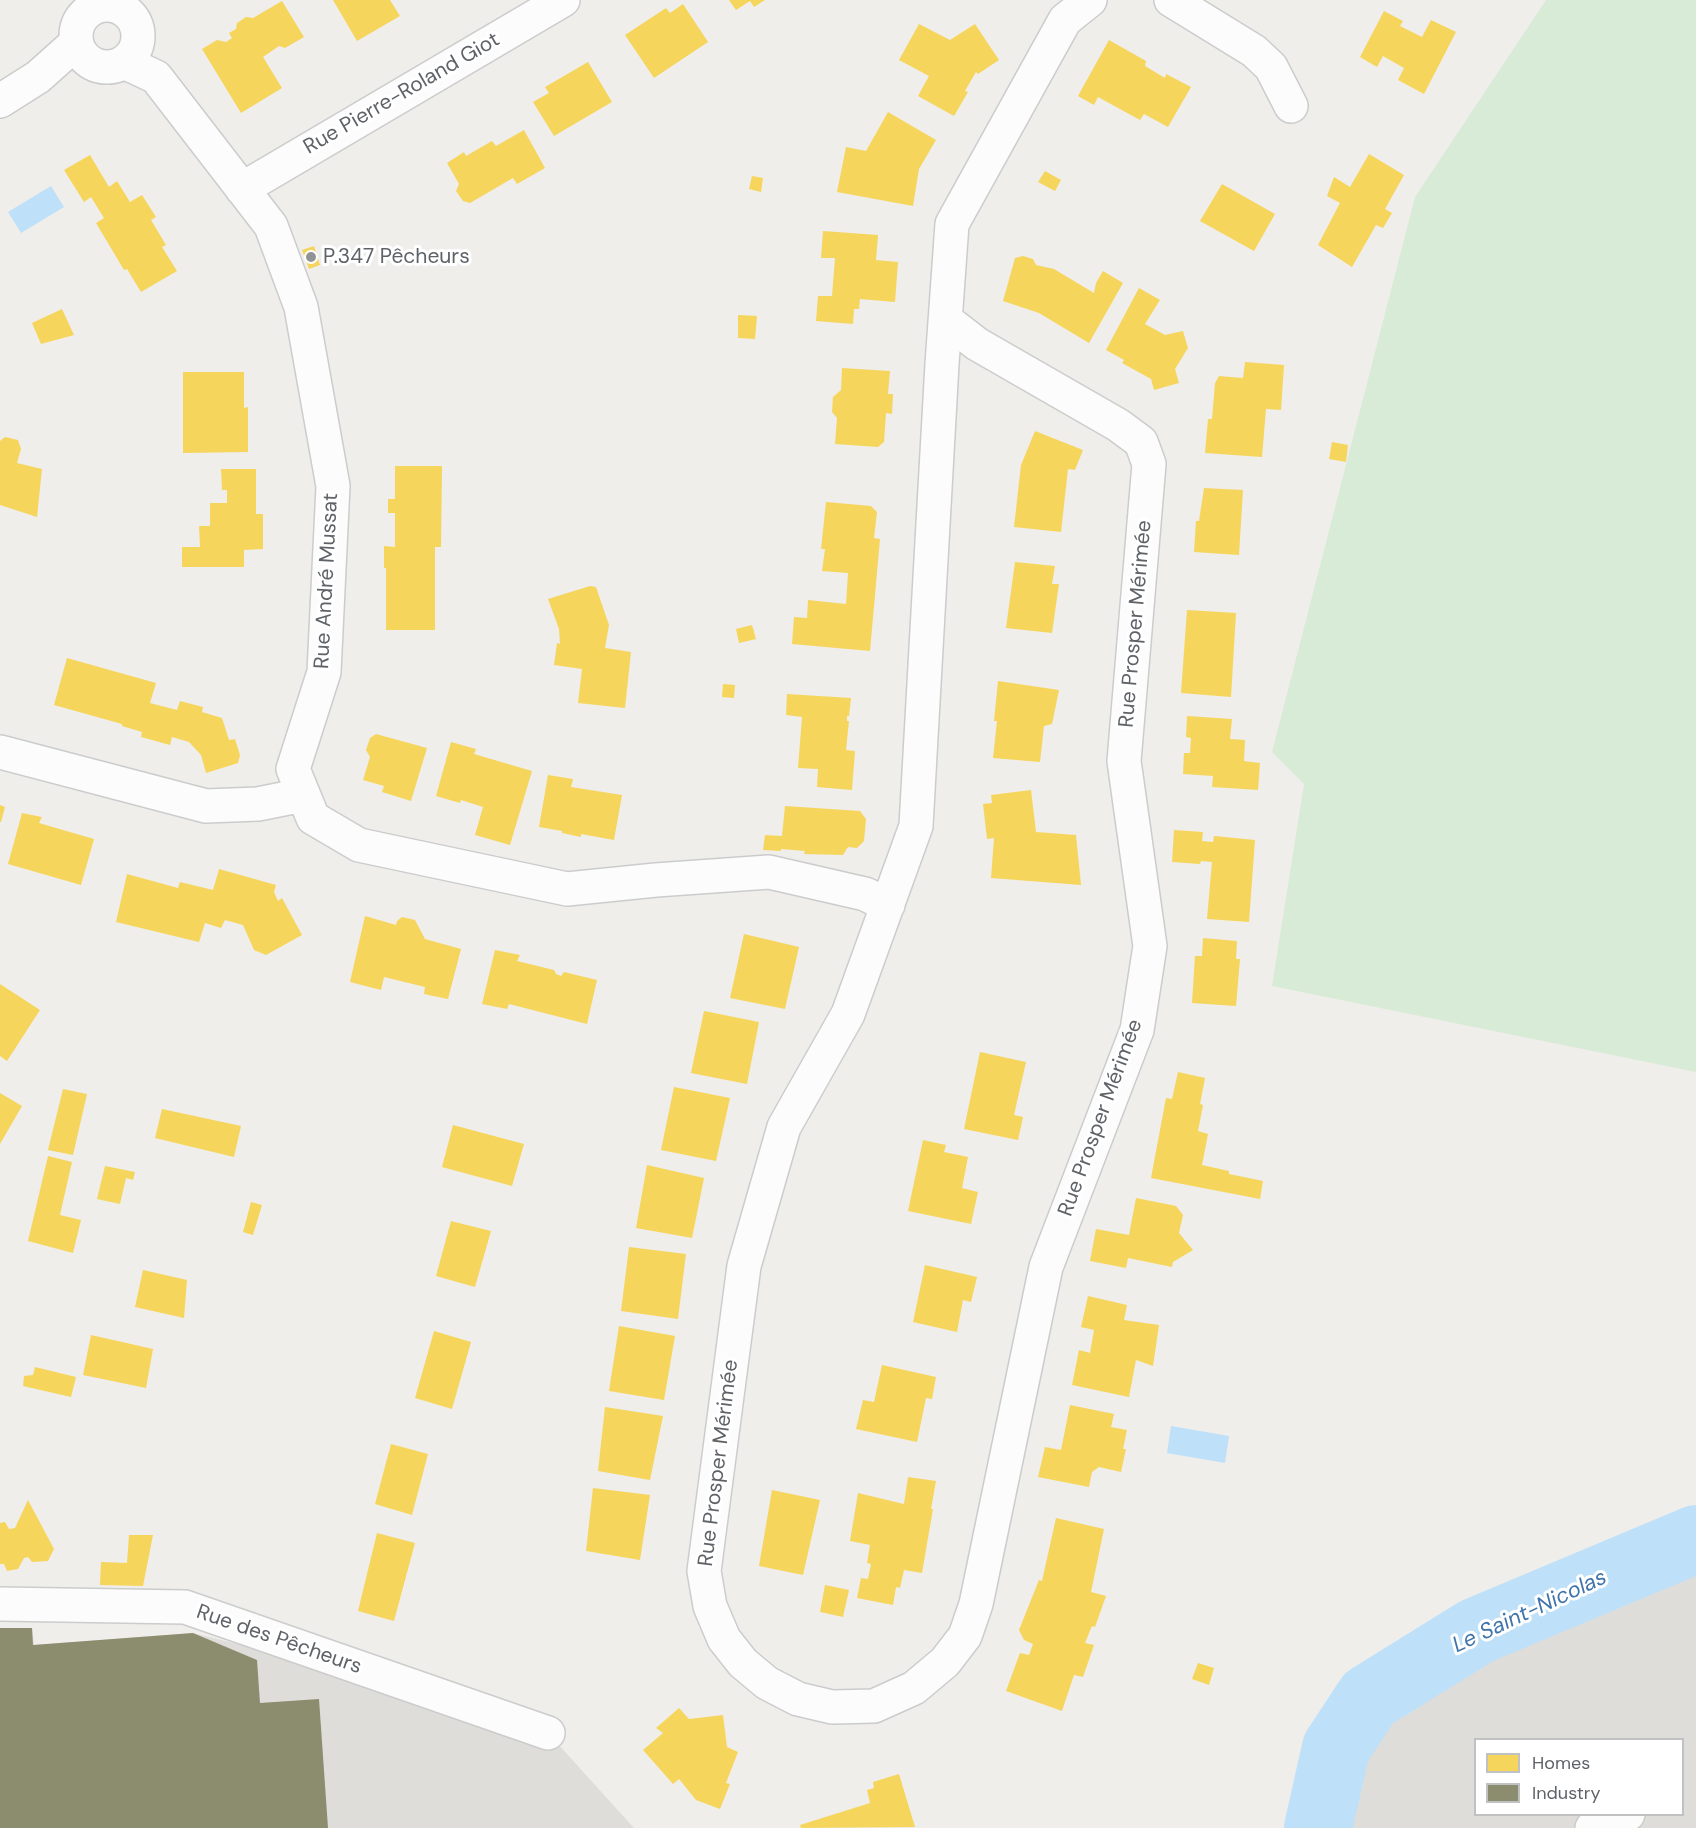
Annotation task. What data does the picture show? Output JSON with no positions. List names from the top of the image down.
{
  "streets": {
    "street": [
      "Rue Pierre-Roland Giot",
      "Rue André Mussat",
      "Rue Prosper Mérimée",
      "Rue des Pêcheurs"
    ]
  },
  "crossings": [
    ["Rue Pierre-Roland Giot", "Rue André Mussat"],
    ["Rue André Mussat", "Rue Prosper Mérimée"]
  ],
  "water": ["Le Saint-Nicolas"],
  "places": ["P.347 Pêcheurs"],
  "legend": ["Homes", "Industry"]
}
